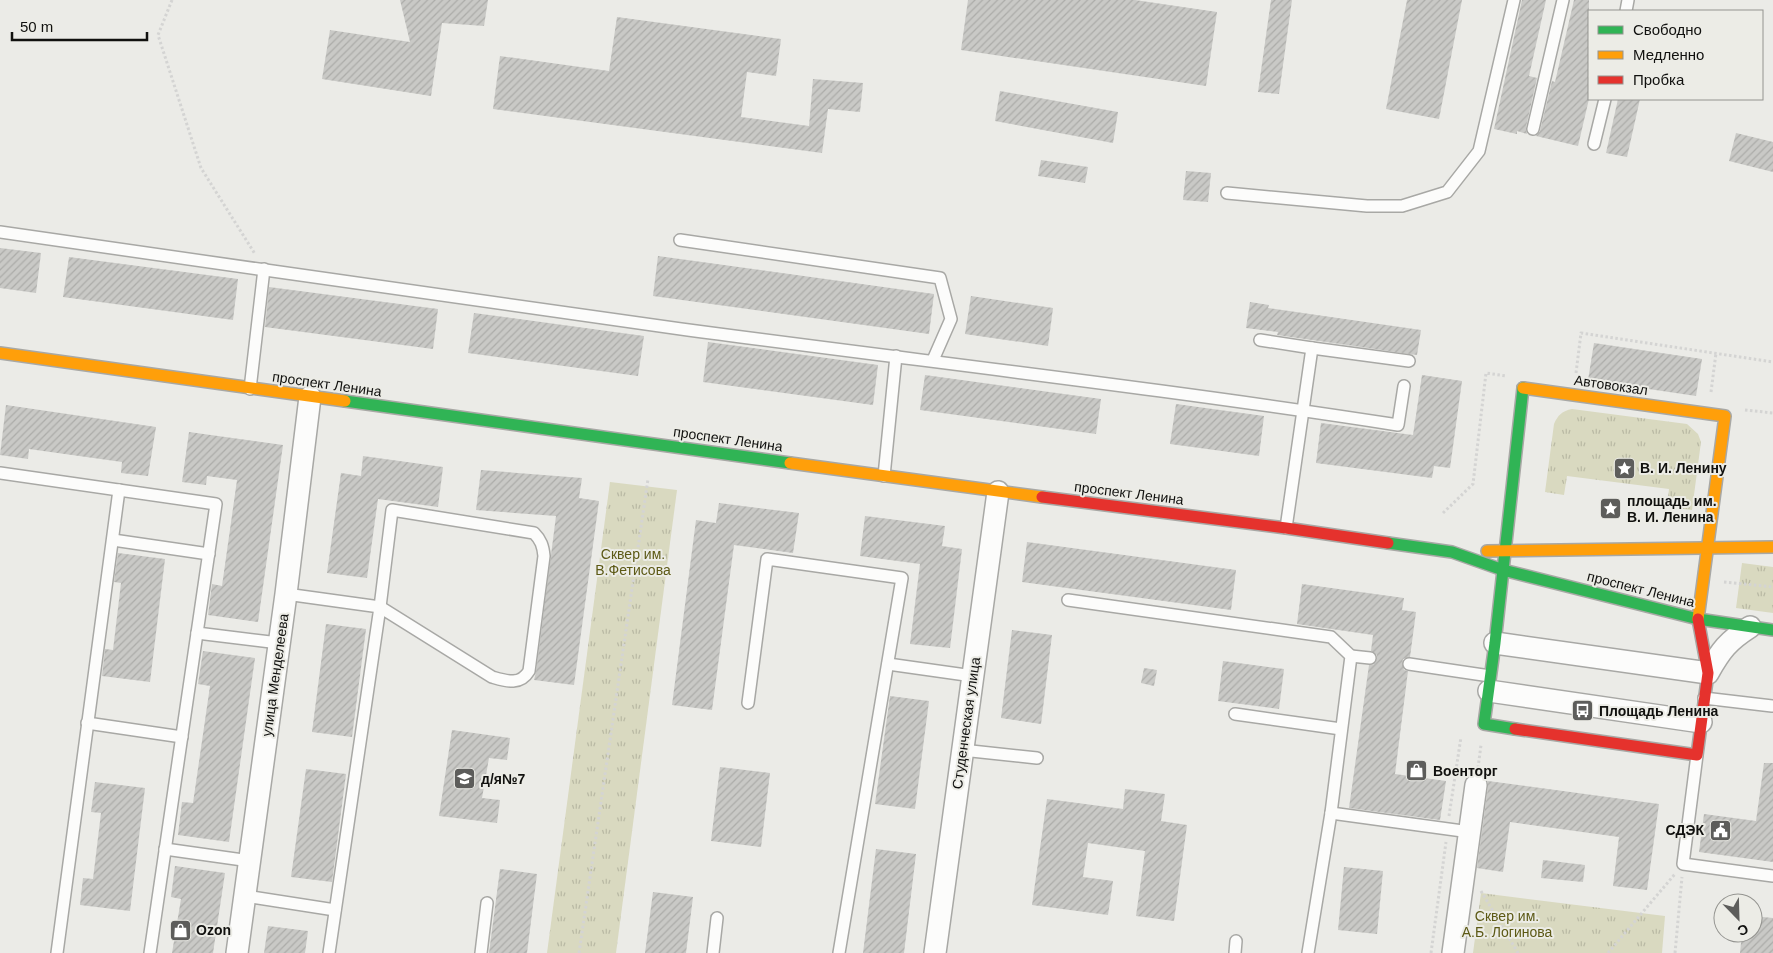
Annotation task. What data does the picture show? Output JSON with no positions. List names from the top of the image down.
{
  "streets": {
    "street": [
      "проспект Ленина",
      "Автовокзал",
      "улица Менделеева",
      "Студенческая улица"
    ]
  },
  "crossings": [
    ["проспект Ленина", "Автовокзал"],
    ["проспект Ленина", "улица Менделеева"],
    ["проспект Ленина", "Студенческая улица"]
  ],
  "parks": ["Сквер им. В.Фетисова", "Сквер им. А.Б. Логинова"],
  "places": {
    "place": ["В. И. Ленину", "площадь им. В. И. Ленина"],
    "bus stop": ["Площадь Ленина"],
    "shop": ["Военторг", "Ozon"],
    "school or university": ["д/я№7"],
    "public building": ["СДЭК"]
  },
  "legend": ["Свободно", "Медленно", "Пробка"],
  "scale_bar": "50 m",
  "north": "bottom right"
}
